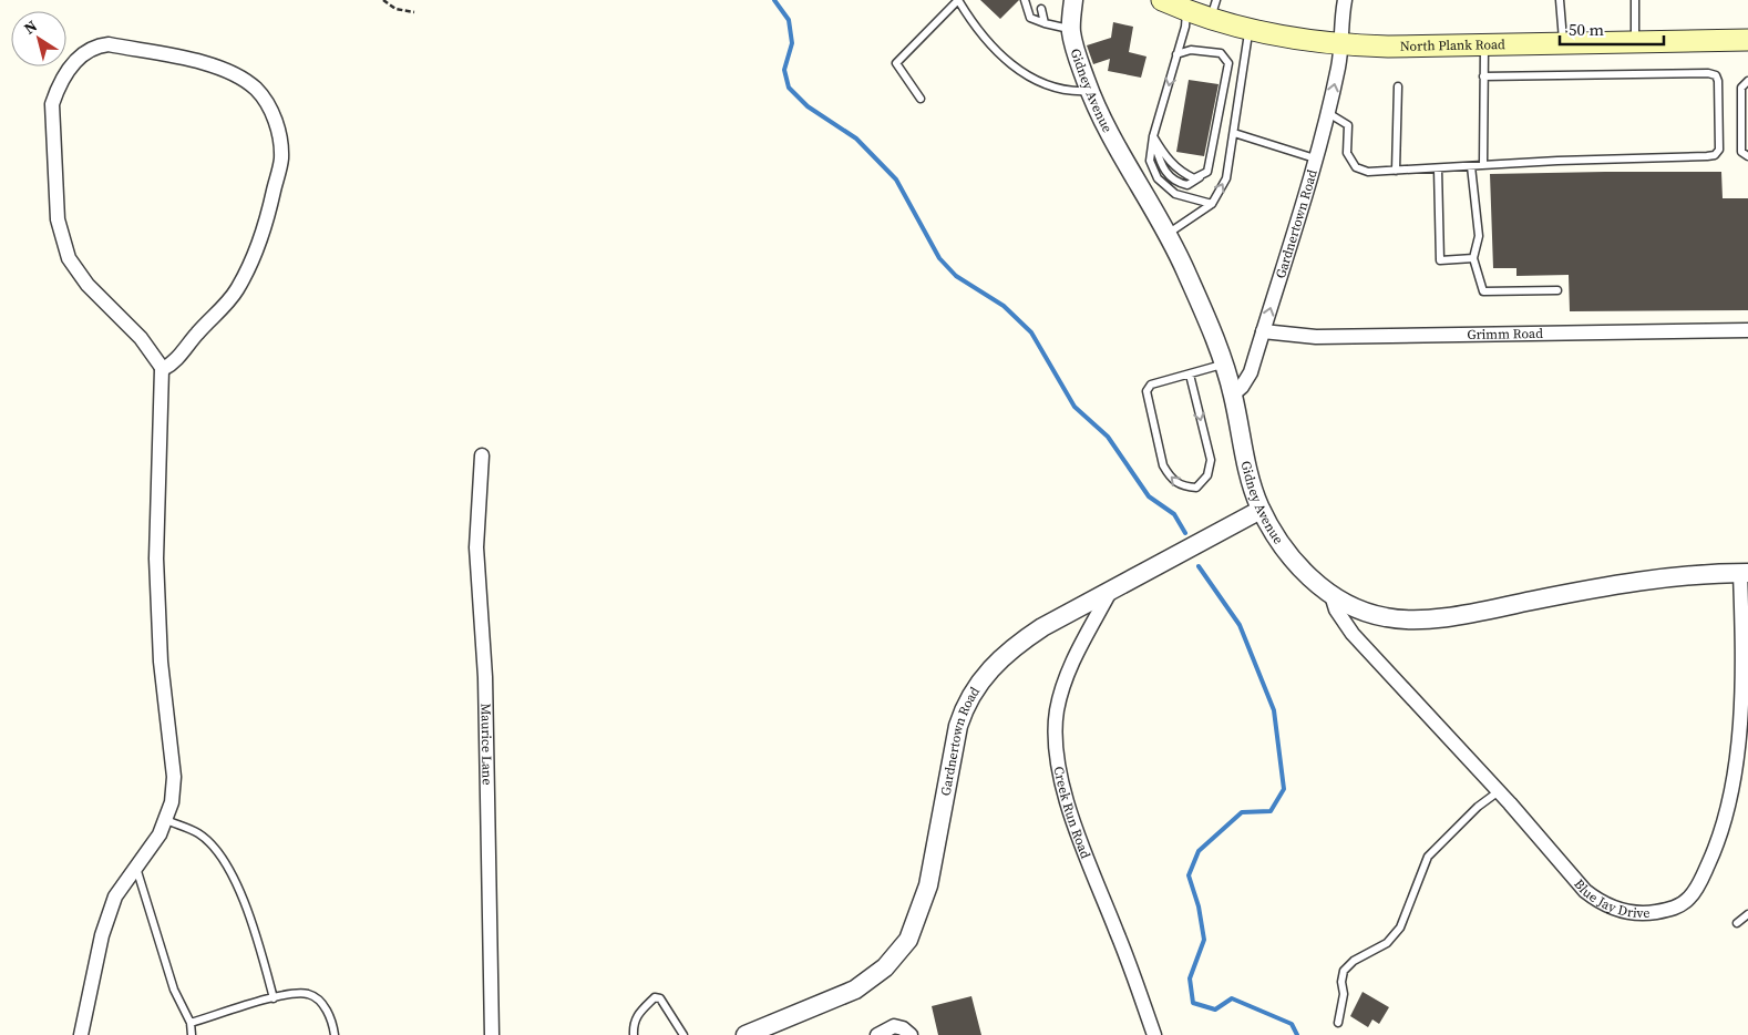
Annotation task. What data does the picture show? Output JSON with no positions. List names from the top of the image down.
{
  "streets": {
    "main road": ["North Plank Road"],
    "street": [
      "Gidney Avenue",
      "Gardnertown Road",
      "Grimm Road",
      "Maurice Lane",
      "Creek Run Road",
      "Blue Jay Drive"
    ]
  },
  "crossings": [
    ["North Plank Road", "Gardnertown Road"],
    ["Gidney Avenue", "Gardnertown Road"],
    ["Gidney Avenue", "Blue Jay Drive"],
    ["Gardnertown Road", "Grimm Road"],
    ["Gardnertown Road", "Creek Run Road"]
  ],
  "scale_bar": "50 m",
  "north": "top left"
}
